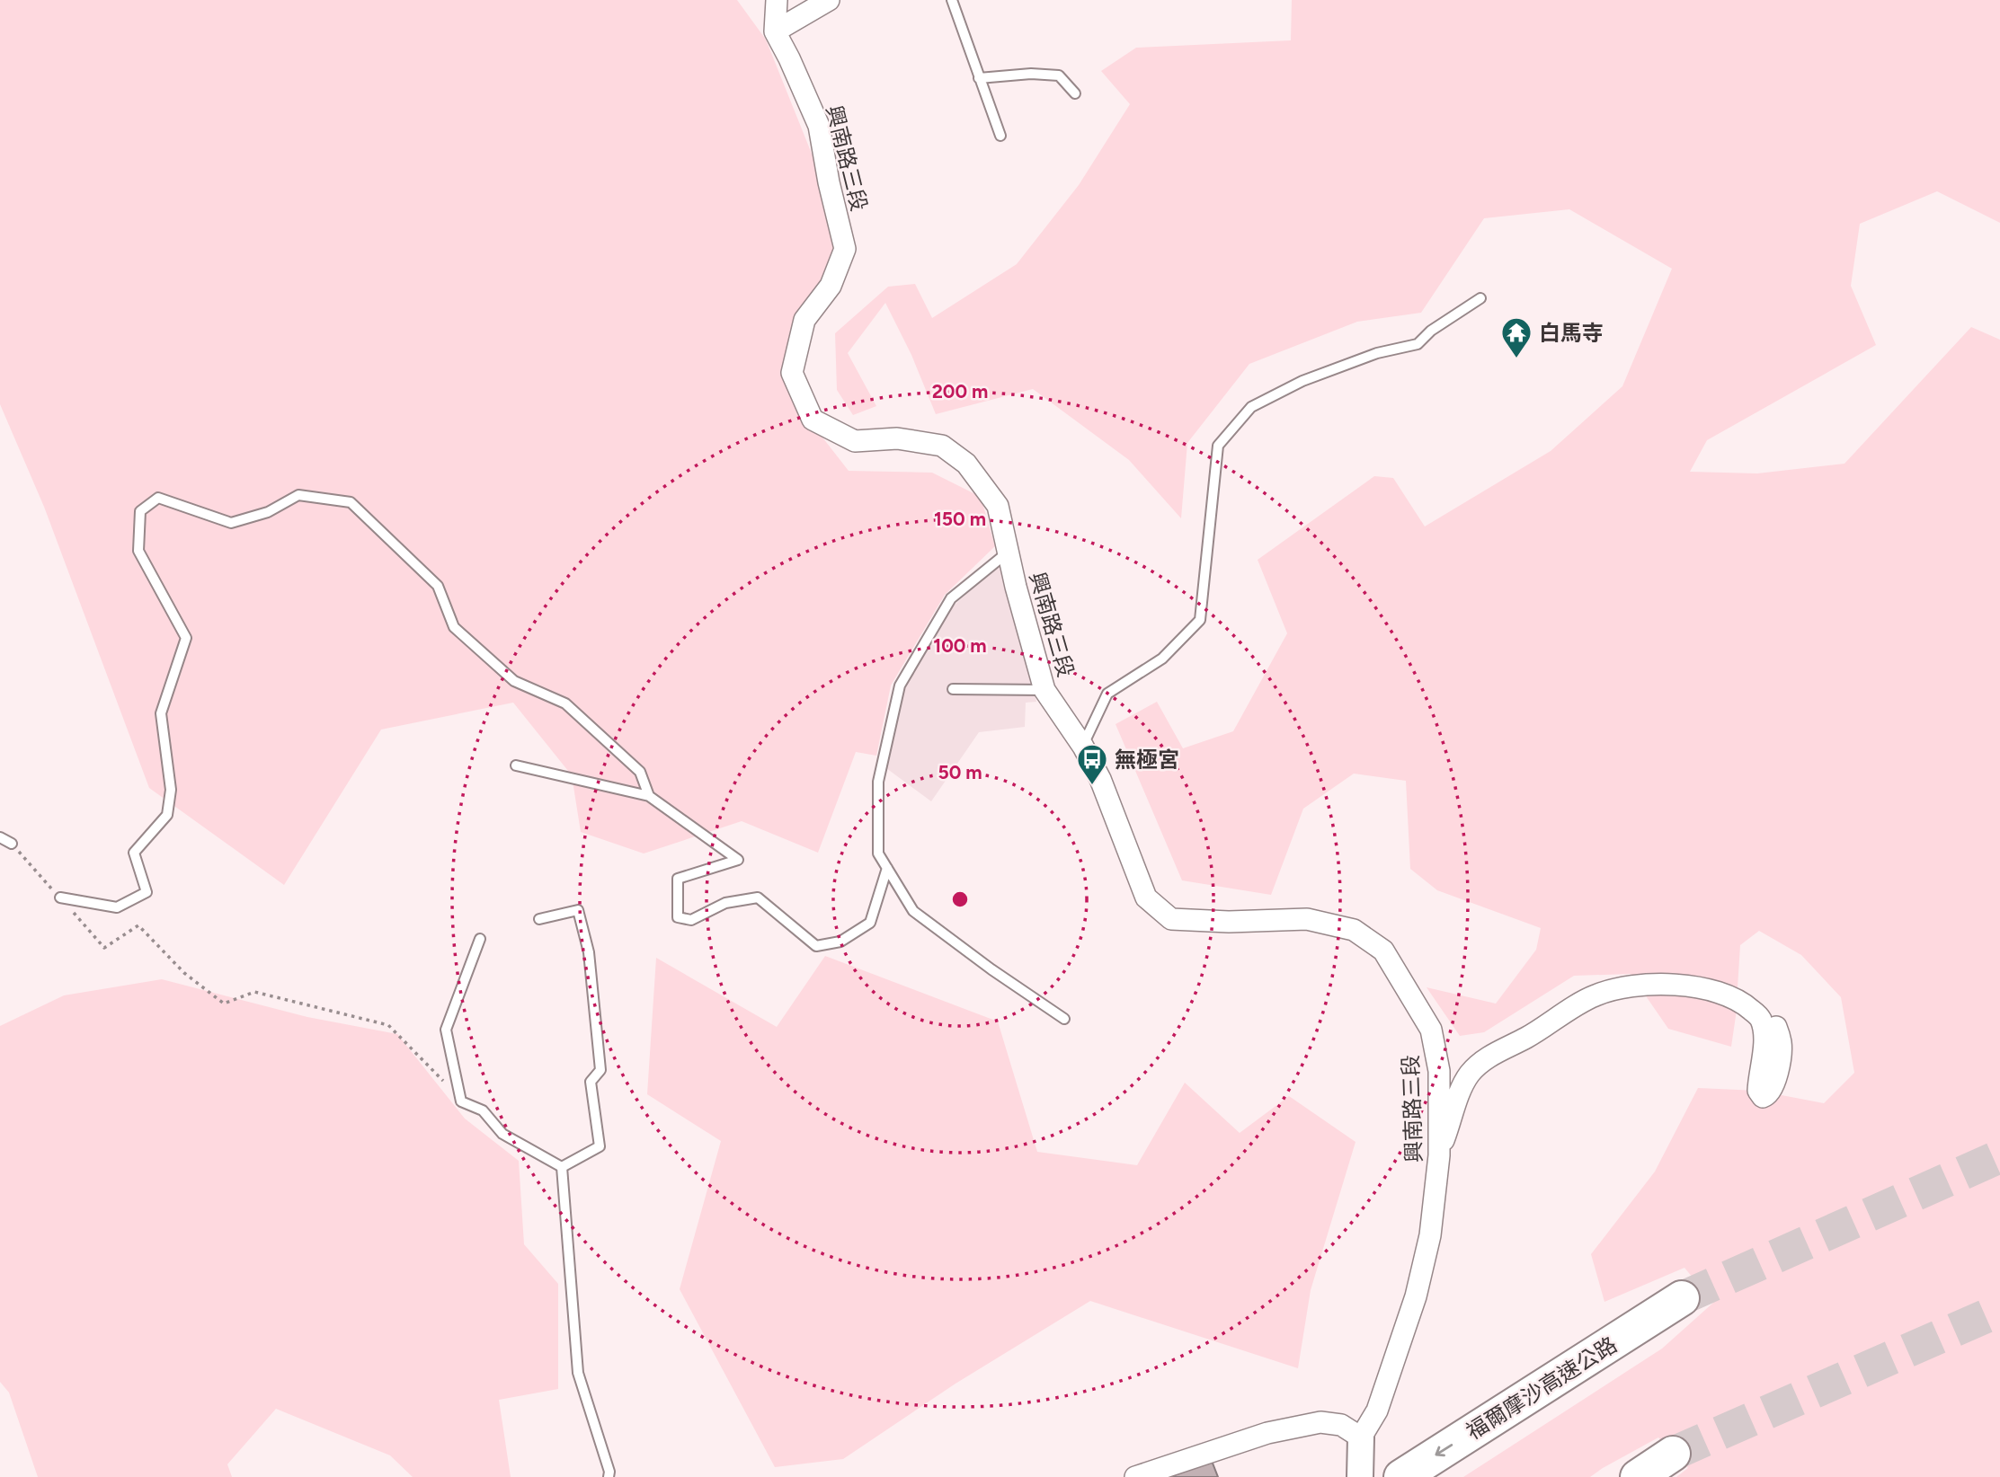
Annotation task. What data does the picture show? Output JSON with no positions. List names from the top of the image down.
{
  "streets": {
    "highway": ["福爾摩沙高速公路"],
    "street": ["興南路三段"]
  },
  "one_way": ["福爾摩沙高速公路"],
  "places": {
    "temple": ["白馬寺"],
    "bus stop": ["無極宮"]
  },
  "rings": [
    "200 m",
    "150 m",
    "100 m",
    "50 m"
  ]
}
